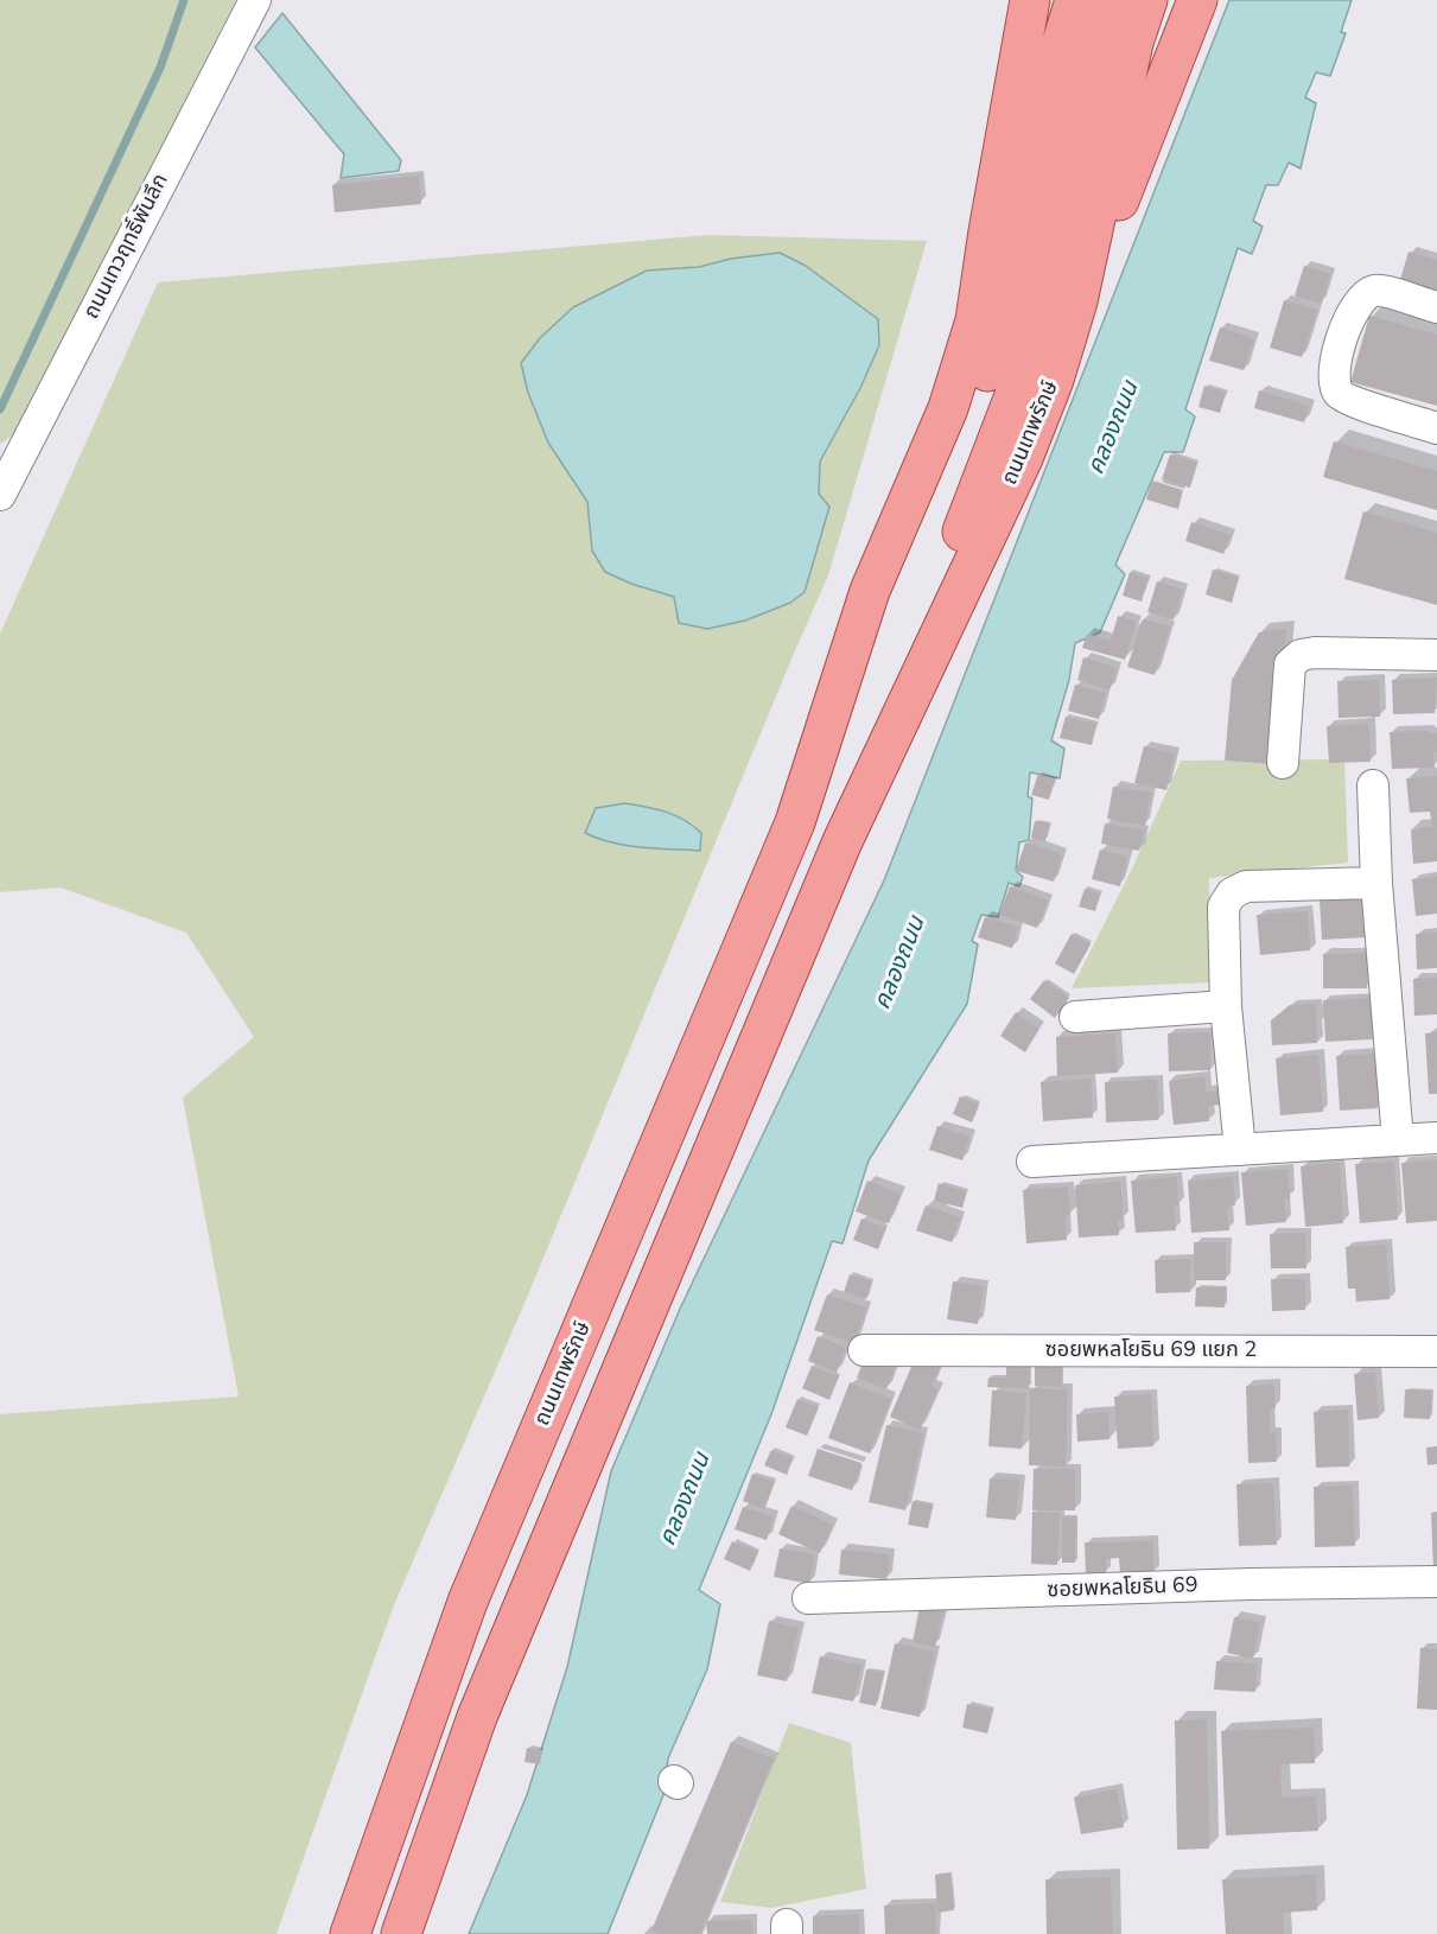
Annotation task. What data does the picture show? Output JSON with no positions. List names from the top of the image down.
{
  "streets": {
    "main road": ["ถนนเทพรักษ์"],
    "street": ["ถนนเทวฤทธิ์พันลึก", "ซอยพหลโยธิน 69 แยก 2", "ซอยพหลโยธิน 69"]
  },
  "water": ["คลองถนน"]
}
